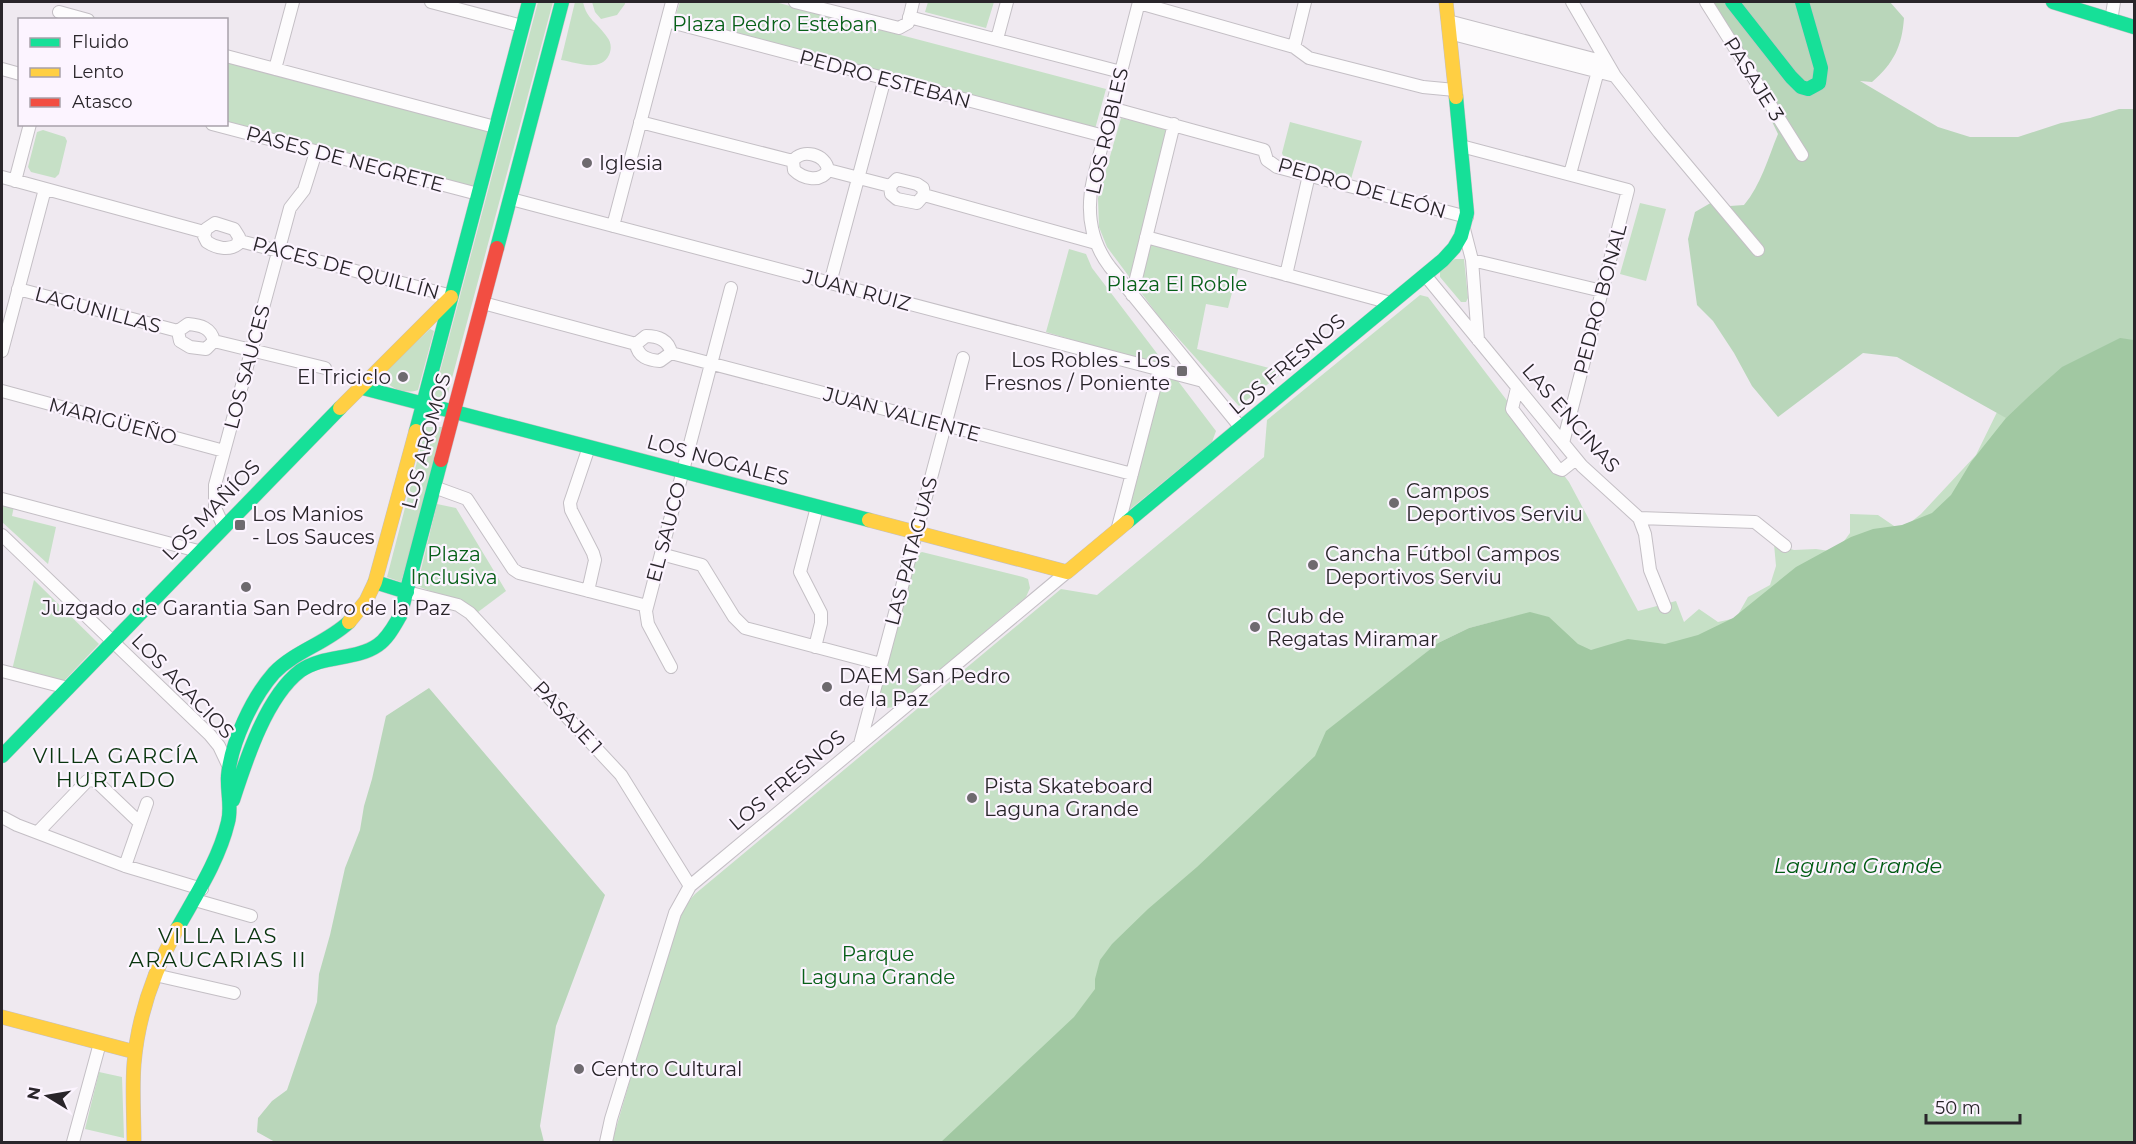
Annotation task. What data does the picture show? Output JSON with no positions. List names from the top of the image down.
{
  "streets": {
    "street": [
      "PEDRO ESTEBAN",
      "PASAJE 3",
      "LOS ROBLES",
      "PASES DE NEGRETE",
      "PEDRO DE LEÓN",
      "PACES DE QUILLÍN",
      "JUAN RUIZ",
      "PEDRO BONAL",
      "LAGUNILLAS",
      "LOS FRESNOS",
      "LOS SAUCES",
      "JUAN VALIENTE",
      "LAS ENCINAS",
      "MARIGÜEÑO",
      "LOS AROMOS",
      "LOS NOGALES",
      "LOS MAÑÍOS",
      "EL SAUCO",
      "LAS PATAGUAS",
      "LOS ACACIOS",
      "PASAJE 1"
    ]
  },
  "crossings": [
    ["PEDRO ESTEBAN", "LOS ROBLES"],
    ["LOS ROBLES", "JUAN RUIZ"],
    ["LOS ROBLES", "LOS FRESNOS"],
    ["PASES DE NEGRETE", "LOS SAUCES"],
    ["PASES DE NEGRETE", "LOS AROMOS"],
    ["PEDRO DE LEÓN", "LOS FRESNOS"],
    ["PACES DE QUILLÍN", "LOS SAUCES"],
    ["PACES DE QUILLÍN", "LOS AROMOS"],
    ["PACES DE QUILLÍN", "LOS MAÑÍOS"],
    ["JUAN RUIZ", "LOS AROMOS"],
    ["PEDRO BONAL", "LAS ENCINAS"],
    ["LAGUNILLAS", "LOS SAUCES"],
    ["LOS FRESNOS", "LAS ENCINAS"],
    ["LOS FRESNOS", "LOS NOGALES"],
    ["LOS FRESNOS", "LAS PATAGUAS"],
    ["LOS FRESNOS", "PASAJE 1"],
    ["LOS SAUCES", "MARIGÜEÑO"],
    ["LOS SAUCES", "LOS MAÑÍOS"],
    ["JUAN VALIENTE", "LOS AROMOS"],
    ["JUAN VALIENTE", "EL SAUCO"],
    ["JUAN VALIENTE", "LAS PATAGUAS"],
    ["LOS AROMOS", "LOS NOGALES"],
    ["LOS AROMOS", "LOS MAÑÍOS"],
    ["LOS AROMOS", "LOS ACACIOS"],
    ["LOS AROMOS", "PASAJE 1"],
    ["LOS NOGALES", "LOS MAÑÍOS"],
    ["LOS NOGALES", "EL SAUCO"],
    ["LOS NOGALES", "LAS PATAGUAS"],
    ["LOS MAÑÍOS", "LOS ACACIOS"]
  ],
  "districts": ["VILLA GARCÍA HURTADO", "VILLA LAS ARAUCARIAS II"],
  "water": ["Laguna Grande"],
  "parks": [
    "Plaza Pedro Esteban",
    "Plaza El Roble",
    "Plaza Inclusiva",
    "Parque Laguna Grande"
  ],
  "places": {
    "other": [
      "Iglesia",
      "El Triciclo",
      "Campos Deportivos Serviu",
      "Cancha Fútbol Campos Deportivos Serviu",
      "Juzgado de Garantia San Pedro de la Paz",
      "Club de Regatas Miramar",
      "DAEM San Pedro de la Paz",
      "Pista Skateboard Laguna Grande",
      "Centro Cultural"
    ],
    "transit": ["Los Robles - Los Fresnos / Poniente", "Los Manios - Los Sauces"]
  },
  "legend": ["Fluido", "Lento", "Atasco"],
  "scale_bar": "50 m",
  "north": "left"
}
